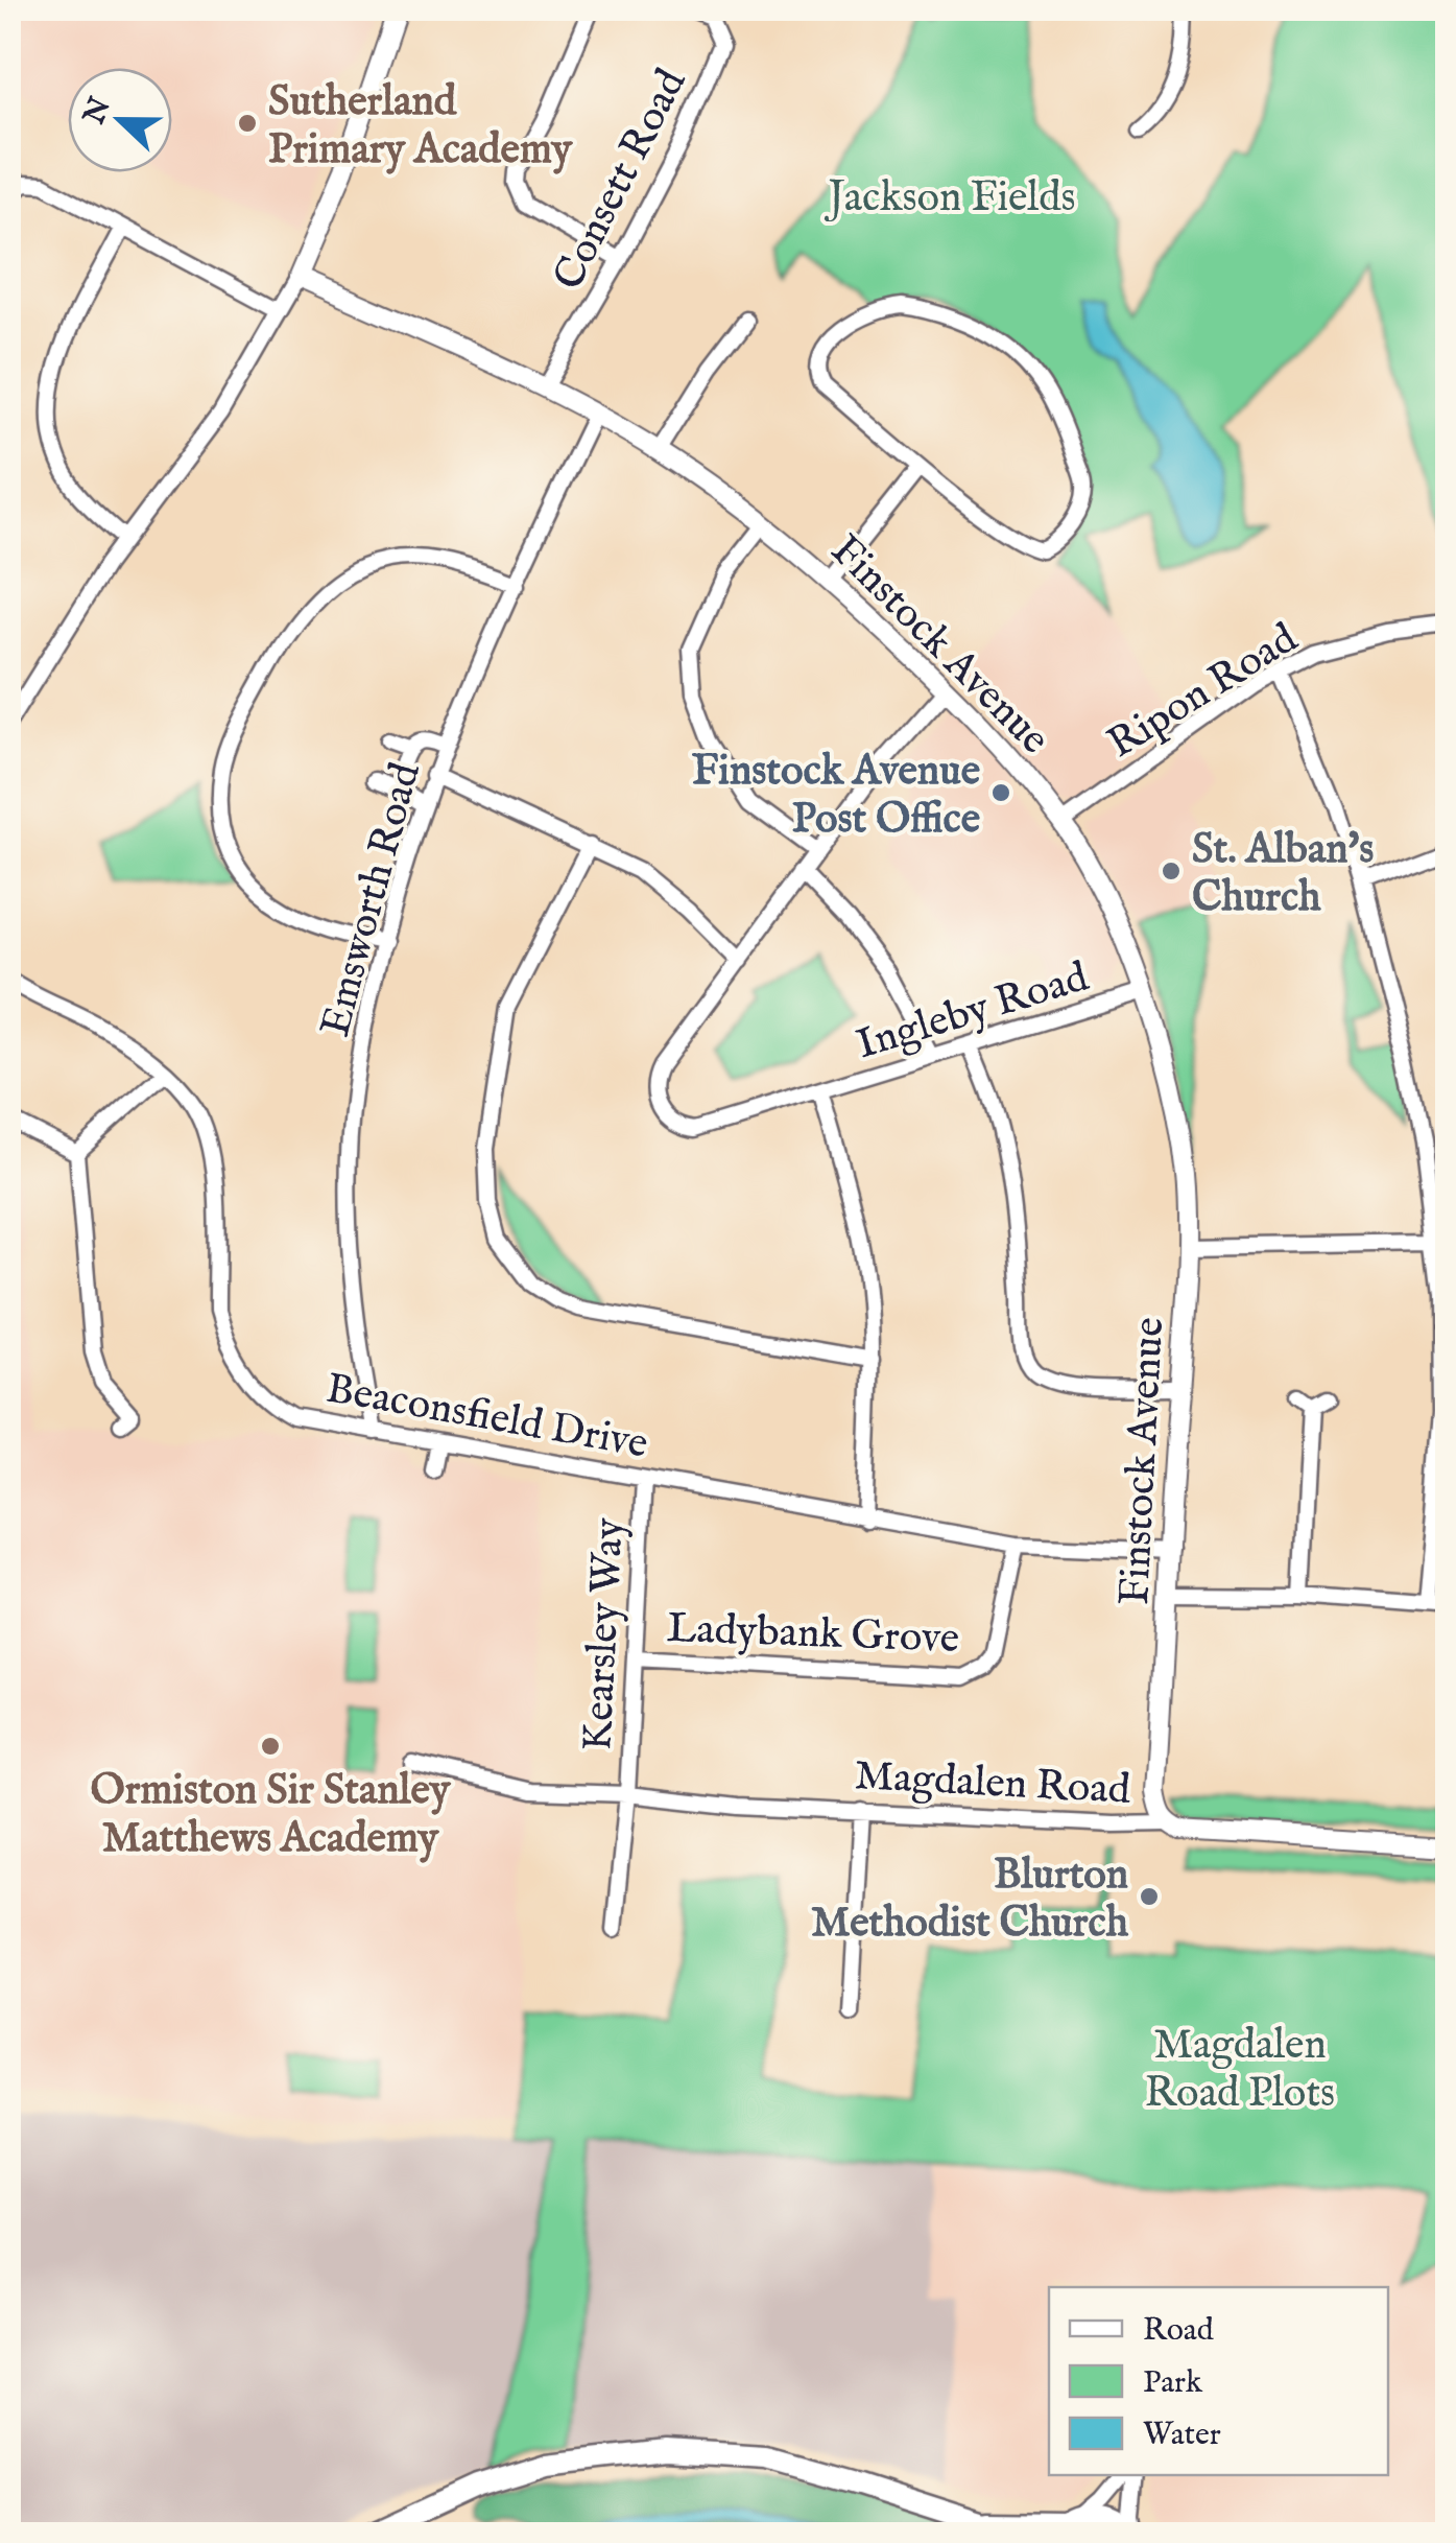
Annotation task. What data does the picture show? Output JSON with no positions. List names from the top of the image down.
{
  "streets": {
    "street": [
      "Consett Road",
      "Finstock Avenue",
      "Ripon Road",
      "Emsworth Road",
      "Ingleby Road",
      "Beaconsfield Drive",
      "Ladybank Grove",
      "Kearsley Way",
      "Magdalen Road"
    ]
  },
  "crossings": [
    ["Consett Road", "Finstock Avenue"],
    ["Finstock Avenue", "Ripon Road"],
    ["Finstock Avenue", "Emsworth Road"],
    ["Finstock Avenue", "Ingleby Road"],
    ["Finstock Avenue", "Beaconsfield Drive"],
    ["Finstock Avenue", "Magdalen Road"],
    ["Emsworth Road", "Beaconsfield Drive"],
    ["Beaconsfield Drive", "Ladybank Grove"],
    ["Beaconsfield Drive", "Kearsley Way"],
    ["Ladybank Grove", "Kearsley Way"],
    ["Kearsley Way", "Magdalen Road"]
  ],
  "parks": ["Jackson Fields", "Magdalen Road Plots"],
  "places": [
    "Sutherland Primary Academy",
    "Finstock Avenue Post Office",
    "St. Alban's Church",
    "Ormiston Sir Stanley Matthews Academy",
    "Blurton Methodist Church"
  ],
  "legend": ["Road", "Park", "Water"],
  "north": "left"
}
